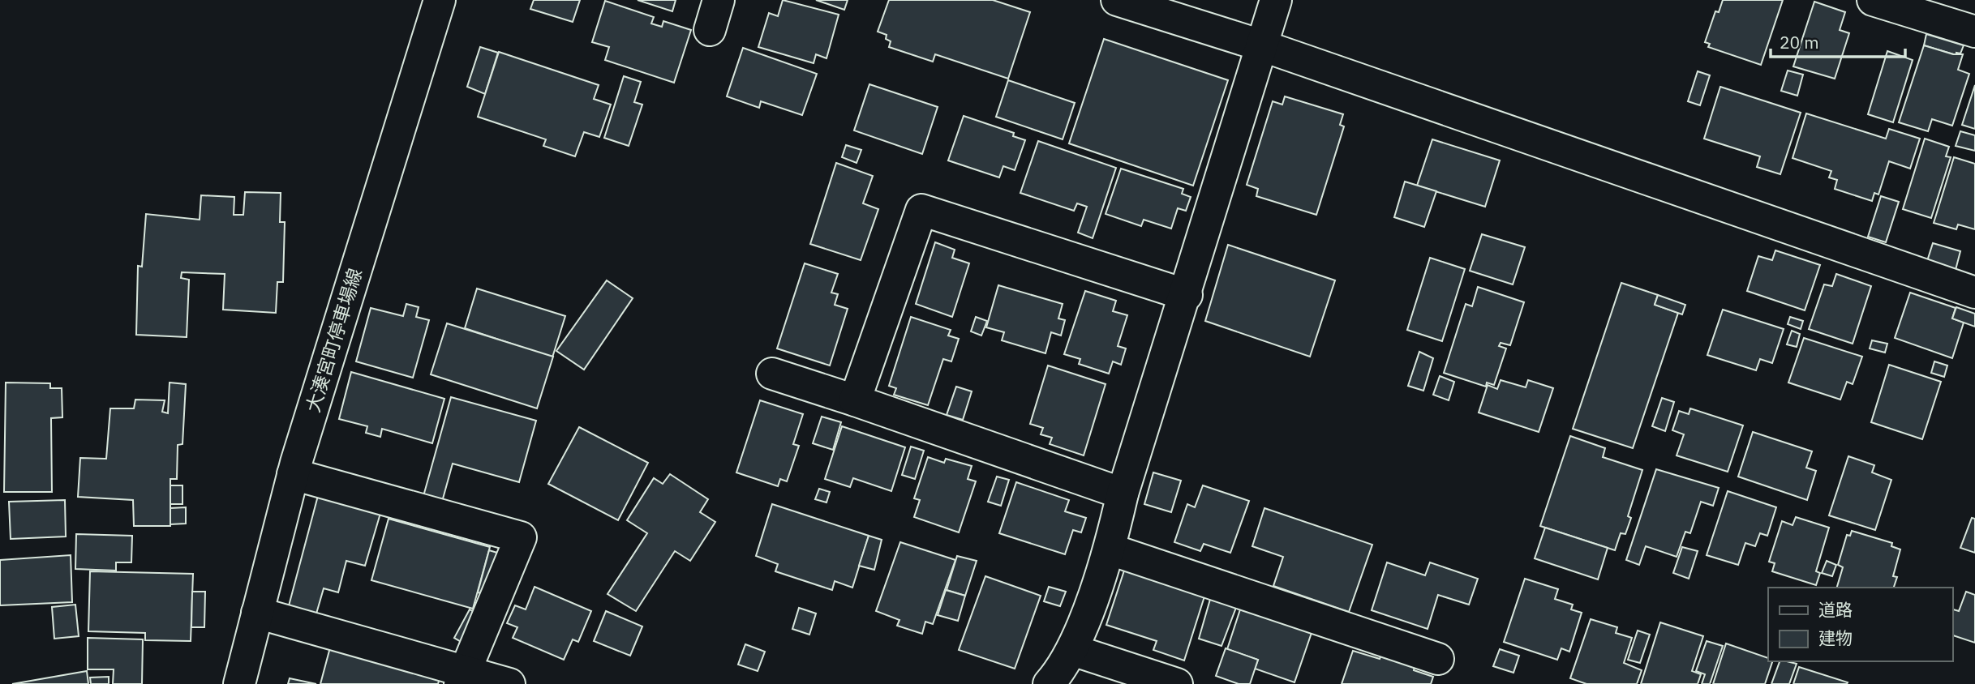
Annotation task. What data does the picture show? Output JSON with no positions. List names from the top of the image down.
{
  "streets": {
    "street": ["大湊宮町停車場線"]
  },
  "legend": ["道路", "建物"],
  "scale_bar": "20 m"
}
